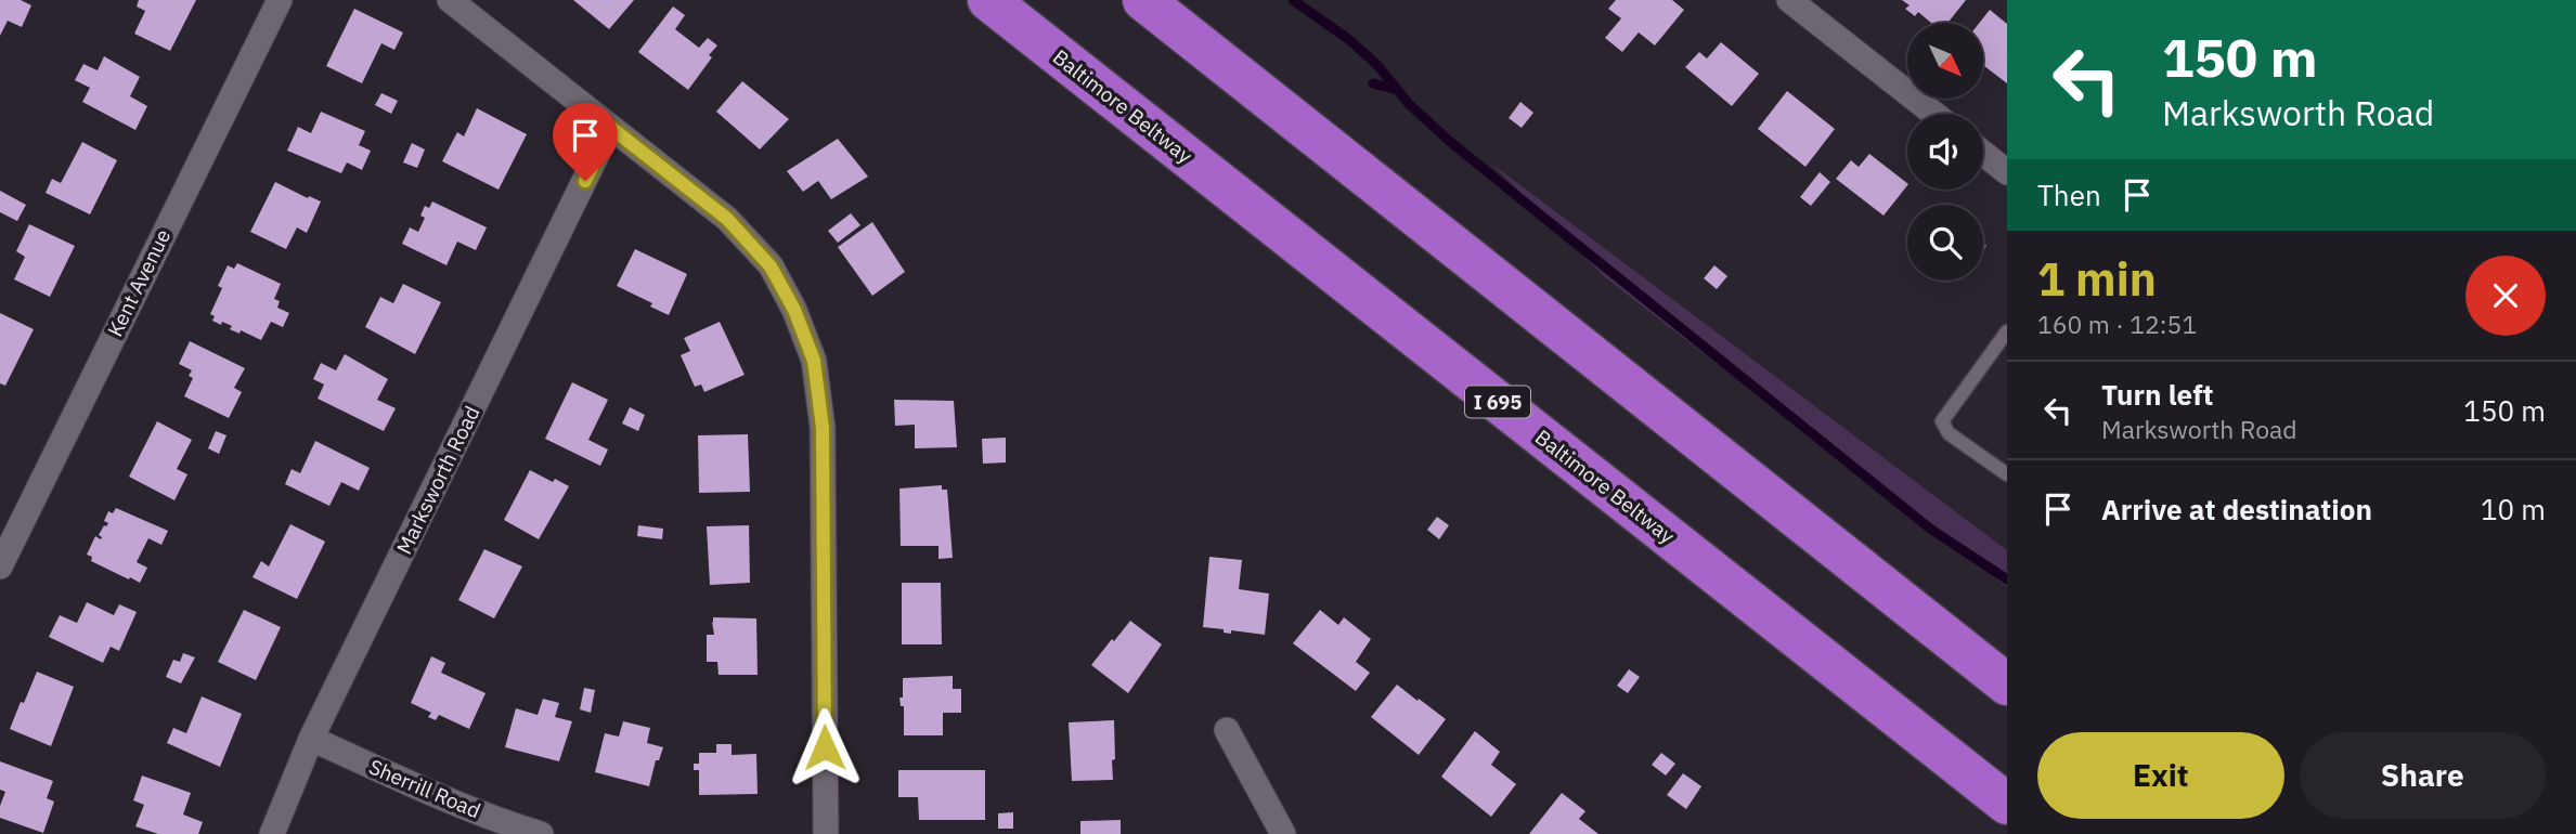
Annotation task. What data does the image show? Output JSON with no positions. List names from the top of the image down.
{
  "streets": {
    "highway": ["Baltimore Beltway", "I 695"],
    "street": ["Kent Avenue", "Marksworth Road", "Sherrill Road"]
  },
  "crossings": [
    ["Marksworth Road", "Sherrill Road"]
  ],
  "north": "bottom right",
  "page": {
    "turn": ["150 m", "Marksworth Road"],
    "then": "Then",
    "heading": ["1 min", "160 m · 12:51"],
    "list": [
      {
        "name": "Turn left",
        "note": "Marksworth Road",
        "value": "150 m"
      },
      {
        "name": "Arrive at destination",
        "value": "10 m"
      }
    ],
    "buttons": ["Exit", "Share"]
  }
}
